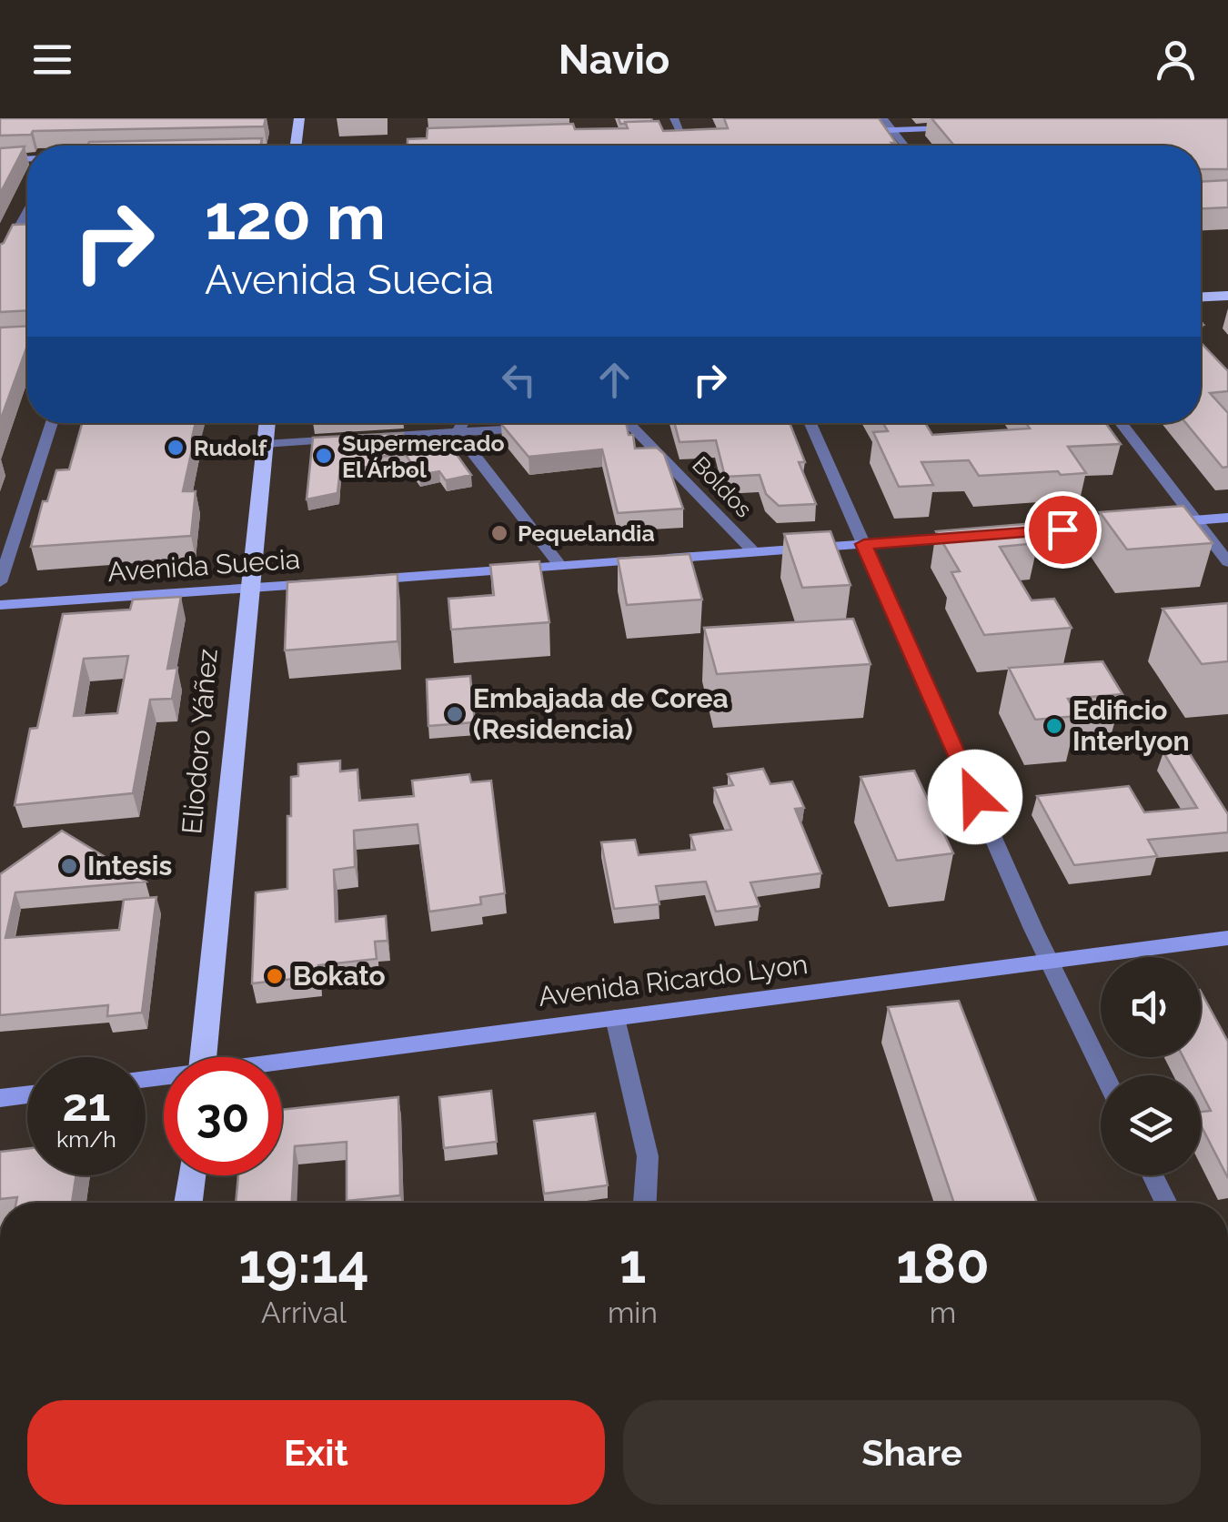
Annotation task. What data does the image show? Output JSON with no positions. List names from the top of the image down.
{
  "streets": {
    "main road": ["Eliodoro Yáñez"],
    "street": ["Boldos", "Avenida Suecia", "Avenida Ricardo Lyon"]
  },
  "crossings": [
    ["Avenida Suecia", "Eliodoro Yáñez"]
  ],
  "places": [
    "Rudolf",
    "Supermercado El Árbol",
    "Pequelandia",
    "Embajada de Corea (Residencia)",
    "Edificio Interlyon",
    "Intesis",
    "Bokato"
  ],
  "page": {
    "header": "Navio",
    "turn": ["120 m", "Avenida Suecia"],
    "speed": "21 km/h",
    "limit": "30",
    "eta": [
      "19:14",
      "Arrival",
      "1",
      "min",
      "180",
      "m"
    ],
    "buttons": ["Exit", "Share"]
  }
}
